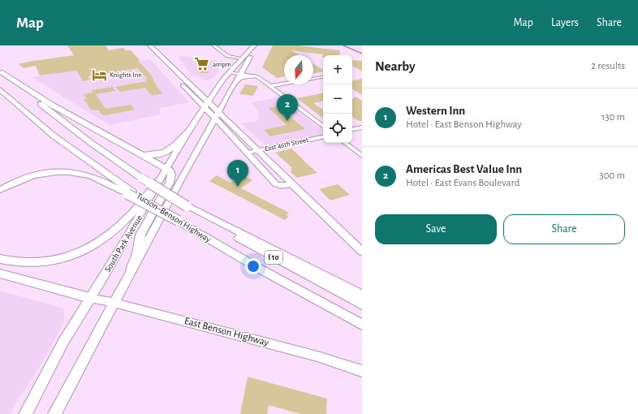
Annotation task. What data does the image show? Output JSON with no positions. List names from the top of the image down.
{
  "streets": {
    "highway": ["Tucson–Benson Highway", "I 10"],
    "main road": ["South Park Avenue", "East Benson Highway"],
    "street": ["East 46th Street"]
  },
  "crossings": [
    ["South Park Avenue", "East Benson Highway"]
  ],
  "places": {
    "supermarket": ["ampm"],
    "hotel": ["Knights Inn"]
  },
  "north": "bottom",
  "page": {
    "header": "Map",
    "nav": ["Map", "Layers", "Share"],
    "heading": ["Nearby", "2 results"],
    "map_buttons": ["+", "−"],
    "list": [
      {
        "mark": "1",
        "name": "Western Inn",
        "note": "Hotel · East Benson Highway",
        "value": "130 m"
      },
      {
        "mark": "2",
        "name": "Americas Best Value Inn",
        "note": "Hotel · East Evans Boulevard",
        "value": "300 m"
      }
    ],
    "pins": ["2", "1"],
    "buttons": ["Save", "Share"]
  }
}
